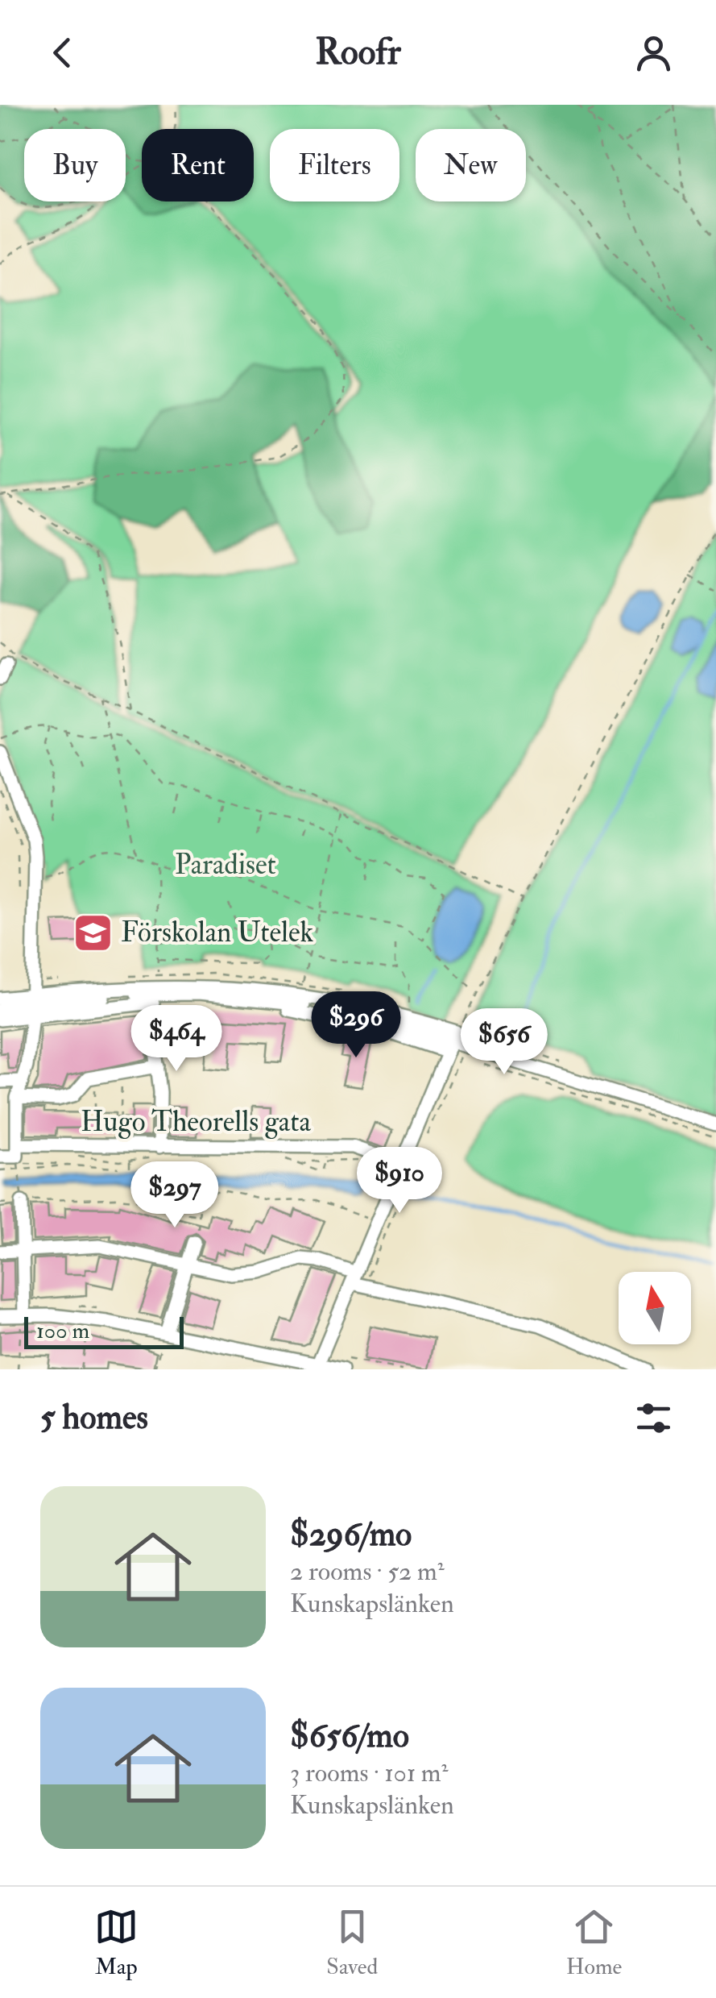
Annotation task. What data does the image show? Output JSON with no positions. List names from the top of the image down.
{
  "streets": {
    "street": ["Hugo Theorells gata"]
  },
  "parks": ["Paradiset"],
  "places": {
    "school or university": ["Förskolan Utelek"]
  },
  "scale_bar": "100 m",
  "north": "top",
  "page": {
    "header": "Roofr",
    "chip": [
      "Buy",
      "Rent",
      "Filters",
      "New"
    ],
    "price": [
      "$296",
      "$464",
      "$656",
      "$910",
      "$297"
    ],
    "scale": "100 m",
    "heading": "5 homes",
    "list": [
      {
        "name": "$296/mo",
        "note": "2 rooms · 52 m² · Kunskapslänken"
      },
      {
        "name": "$656/mo",
        "note": "3 rooms · 101 m² · Kunskapslänken"
      }
    ],
    "tabs": ["Map", "Saved", "Home"]
  }
}
